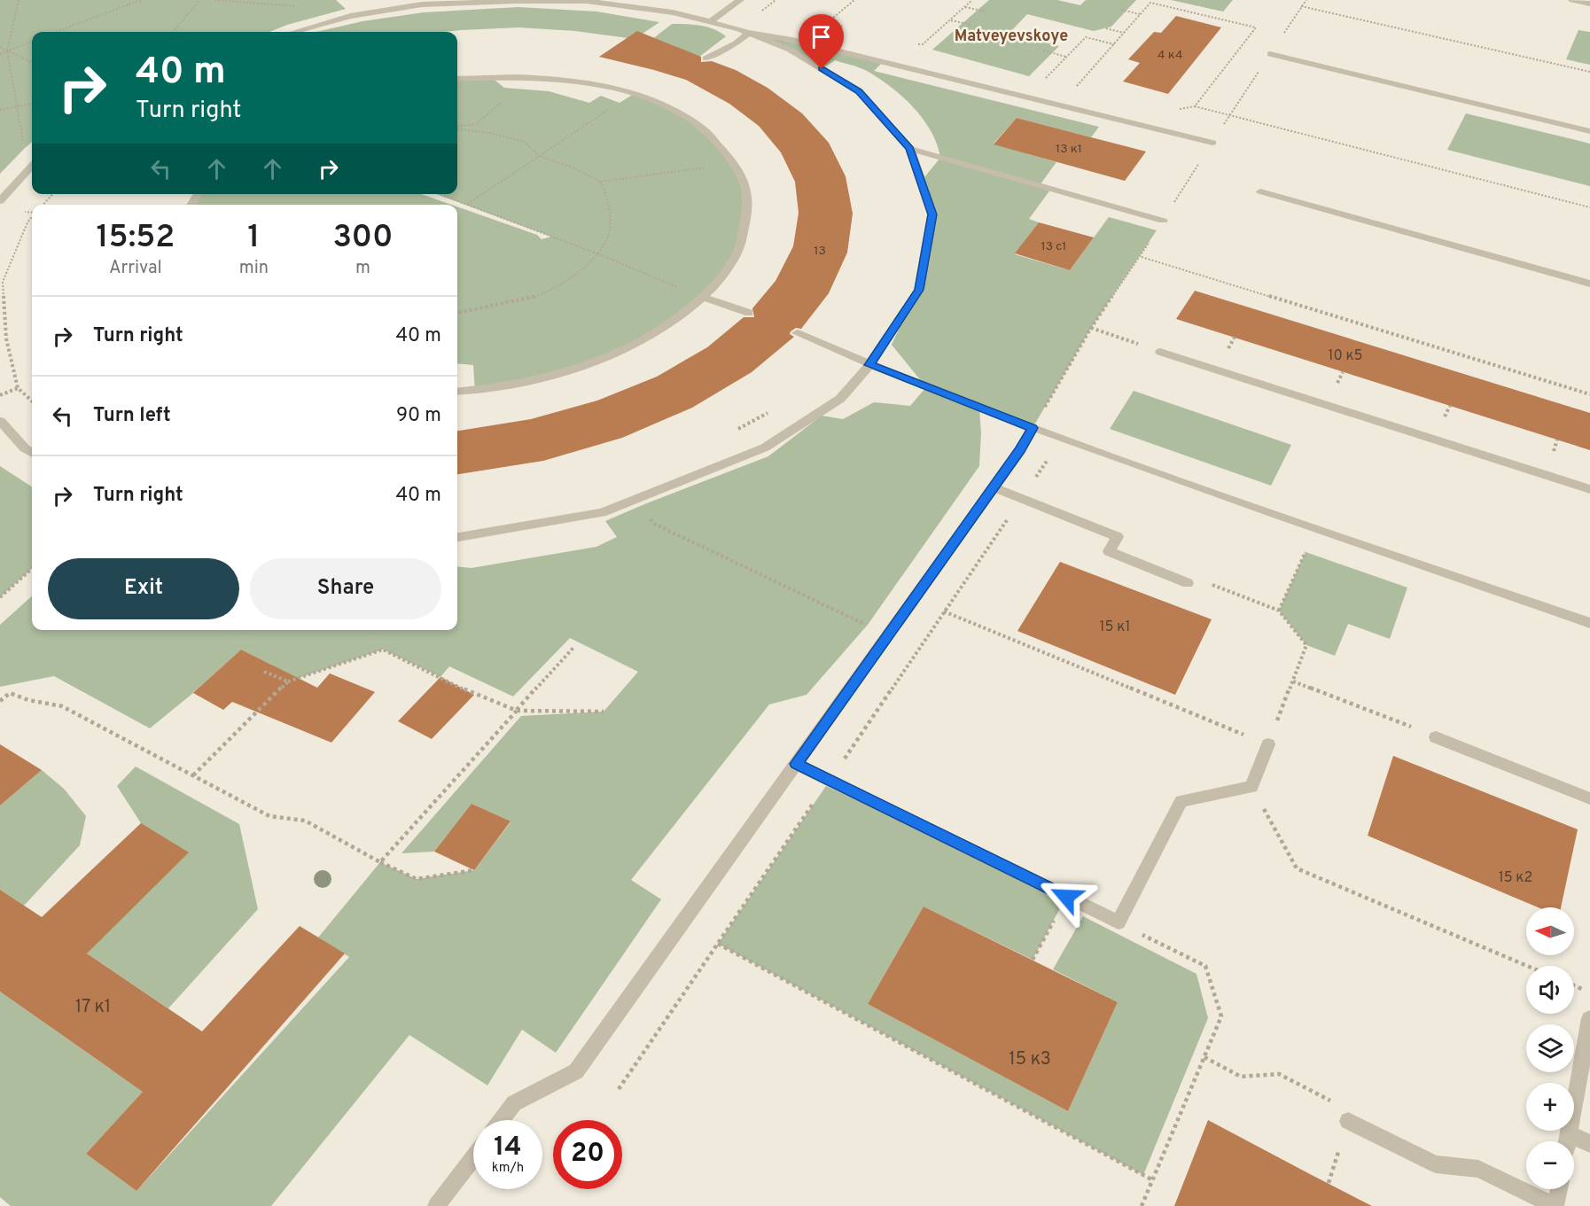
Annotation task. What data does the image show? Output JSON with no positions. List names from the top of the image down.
{
  "districts": ["Matveyevskoye"],
  "house_numbers": [
    "4 к4",
    "13 к1",
    "13 с1",
    "13",
    "10 к5",
    "15 к1",
    "15 к2",
    "17 к1",
    "15 к3"
  ],
  "north": "left",
  "page": {
    "turn": ["40 m", "Turn right"],
    "eta": [
      "15:52",
      "Arrival",
      "1",
      "min",
      "300",
      "m"
    ],
    "list": [
      {
        "name": "Turn right",
        "value": "40 m"
      },
      {
        "name": "Turn left",
        "value": "90 m"
      },
      {
        "name": "Turn right",
        "value": "40 m"
      }
    ],
    "buttons": ["Exit", "Share"],
    "map_buttons": ["+", "−"],
    "speed": "14 km/h",
    "limit": "20"
  }
}
